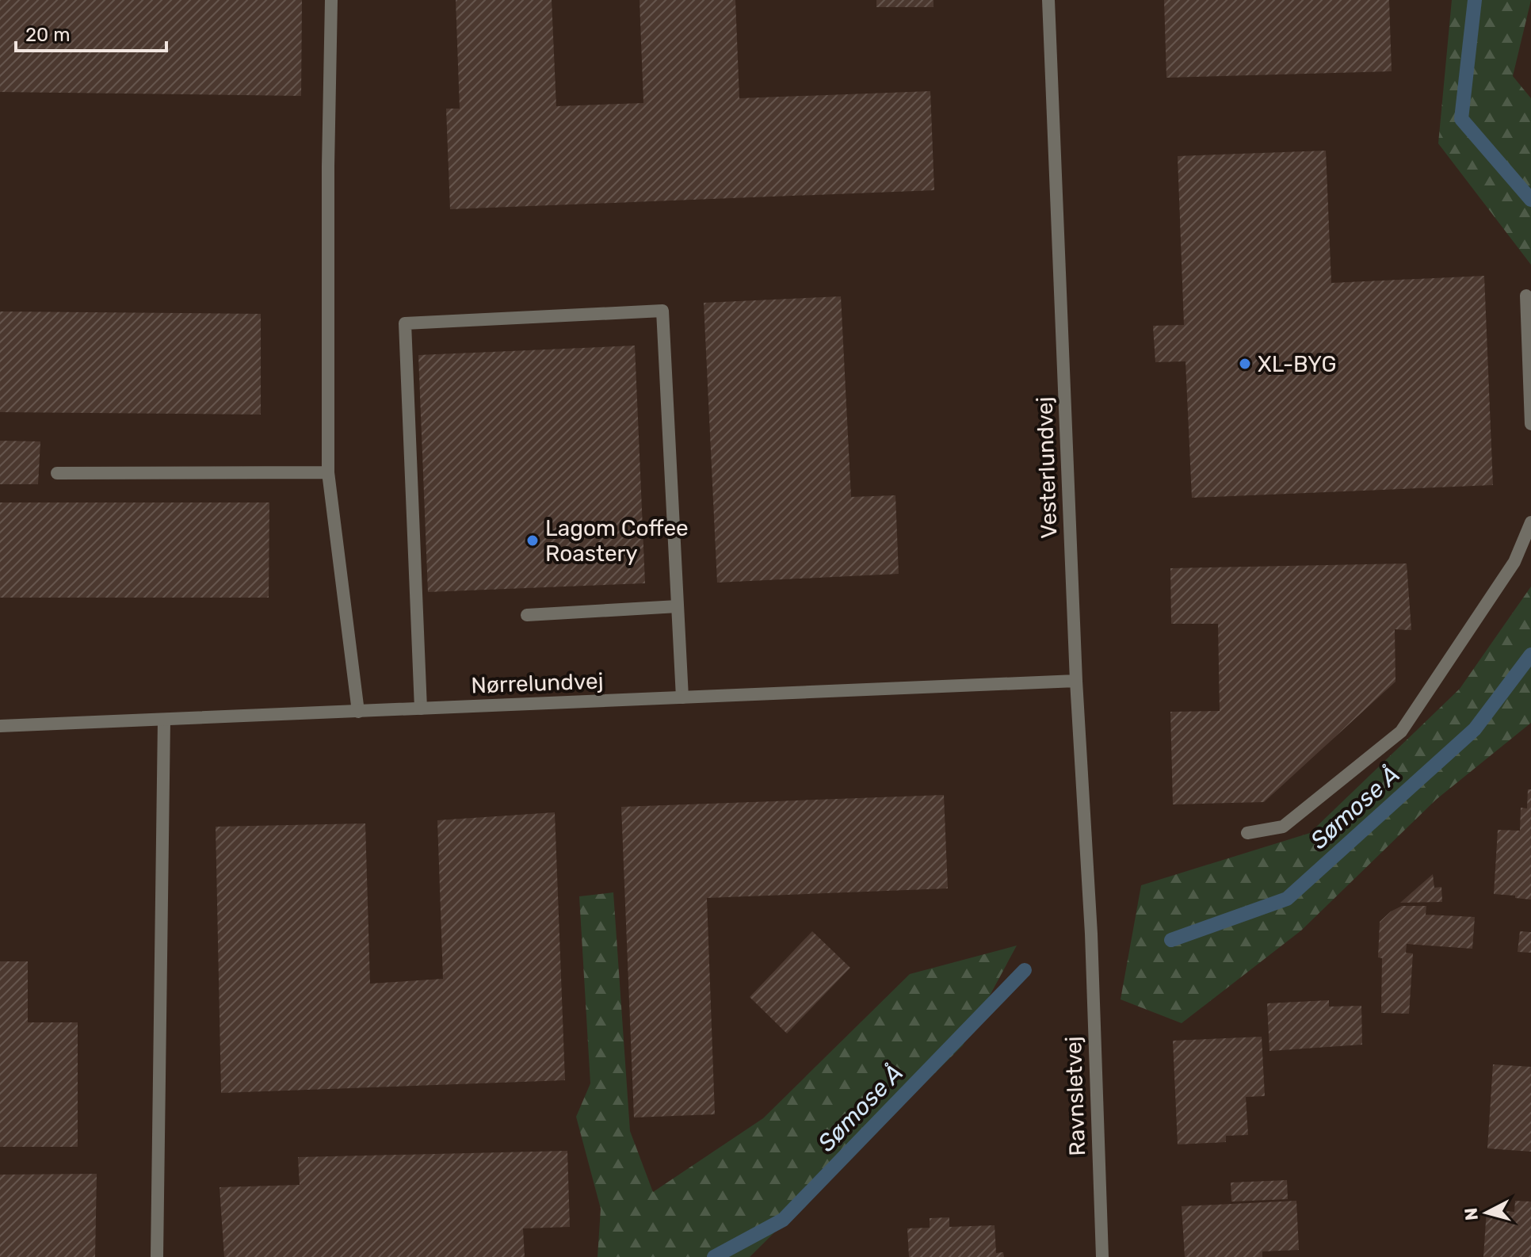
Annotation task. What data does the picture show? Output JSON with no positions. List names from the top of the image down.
{
  "streets": {
    "street": ["Vesterlundvej", "Nørrelundvej", "Ravnsletvej"]
  },
  "crossings": [
    ["Vesterlundvej", "Nørrelundvej"],
    ["Vesterlundvej", "Ravnsletvej"]
  ],
  "water": ["Sømose Å"],
  "places": ["XL-BYG", "Lagom Coffee Roastery"],
  "scale_bar": "20 m",
  "north": "left"
}
